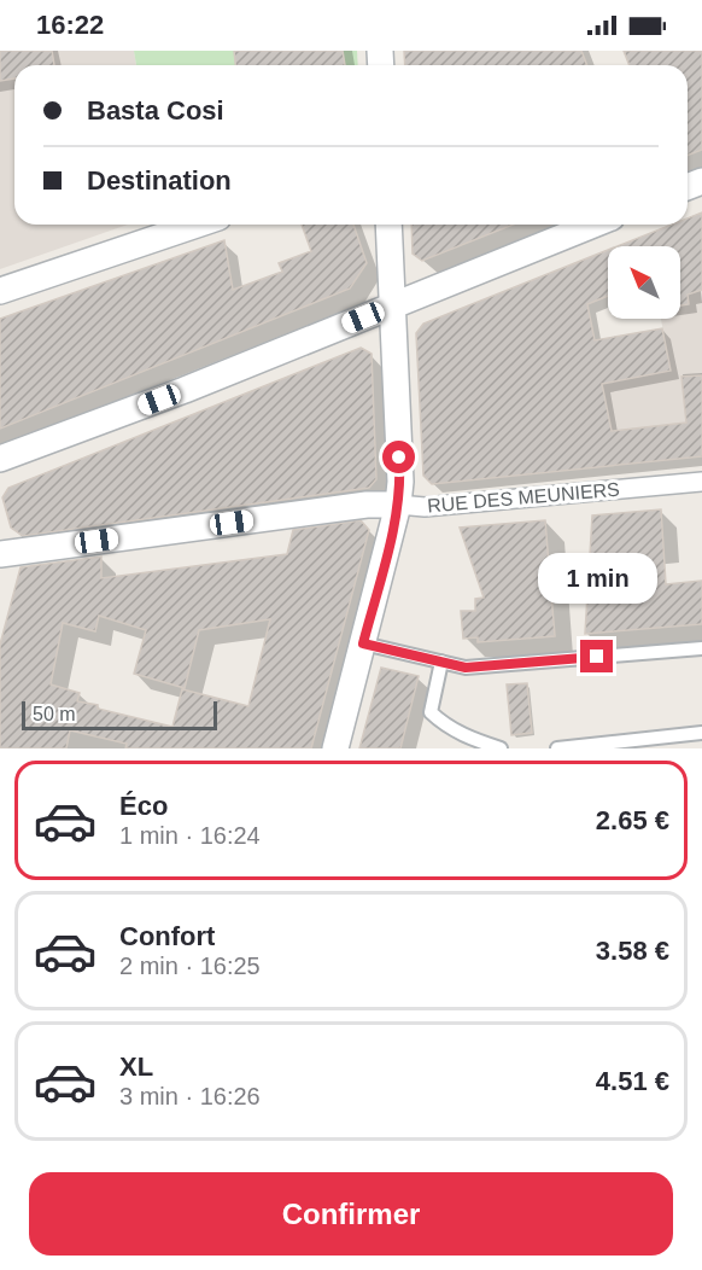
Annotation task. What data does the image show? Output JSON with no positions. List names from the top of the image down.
{
  "streets": {
    "street": ["RUE DES MEUNIERS"]
  },
  "scale_bar": "50 m",
  "north": "top left",
  "page": {
    "status": "16:22",
    "banner": ["Basta Cosi", "Destination"],
    "bubble": "1 min",
    "scale": "50 m",
    "list": [
      {
        "name": "Éco",
        "note": "1 min · 16:24",
        "value": "2.65 €"
      },
      {
        "name": "Confort",
        "note": "2 min · 16:25",
        "value": "3.58 €"
      },
      {
        "name": "XL",
        "note": "3 min · 16:26",
        "value": "4.51 €"
      }
    ],
    "buttons": "Confirmer"
  }
}
